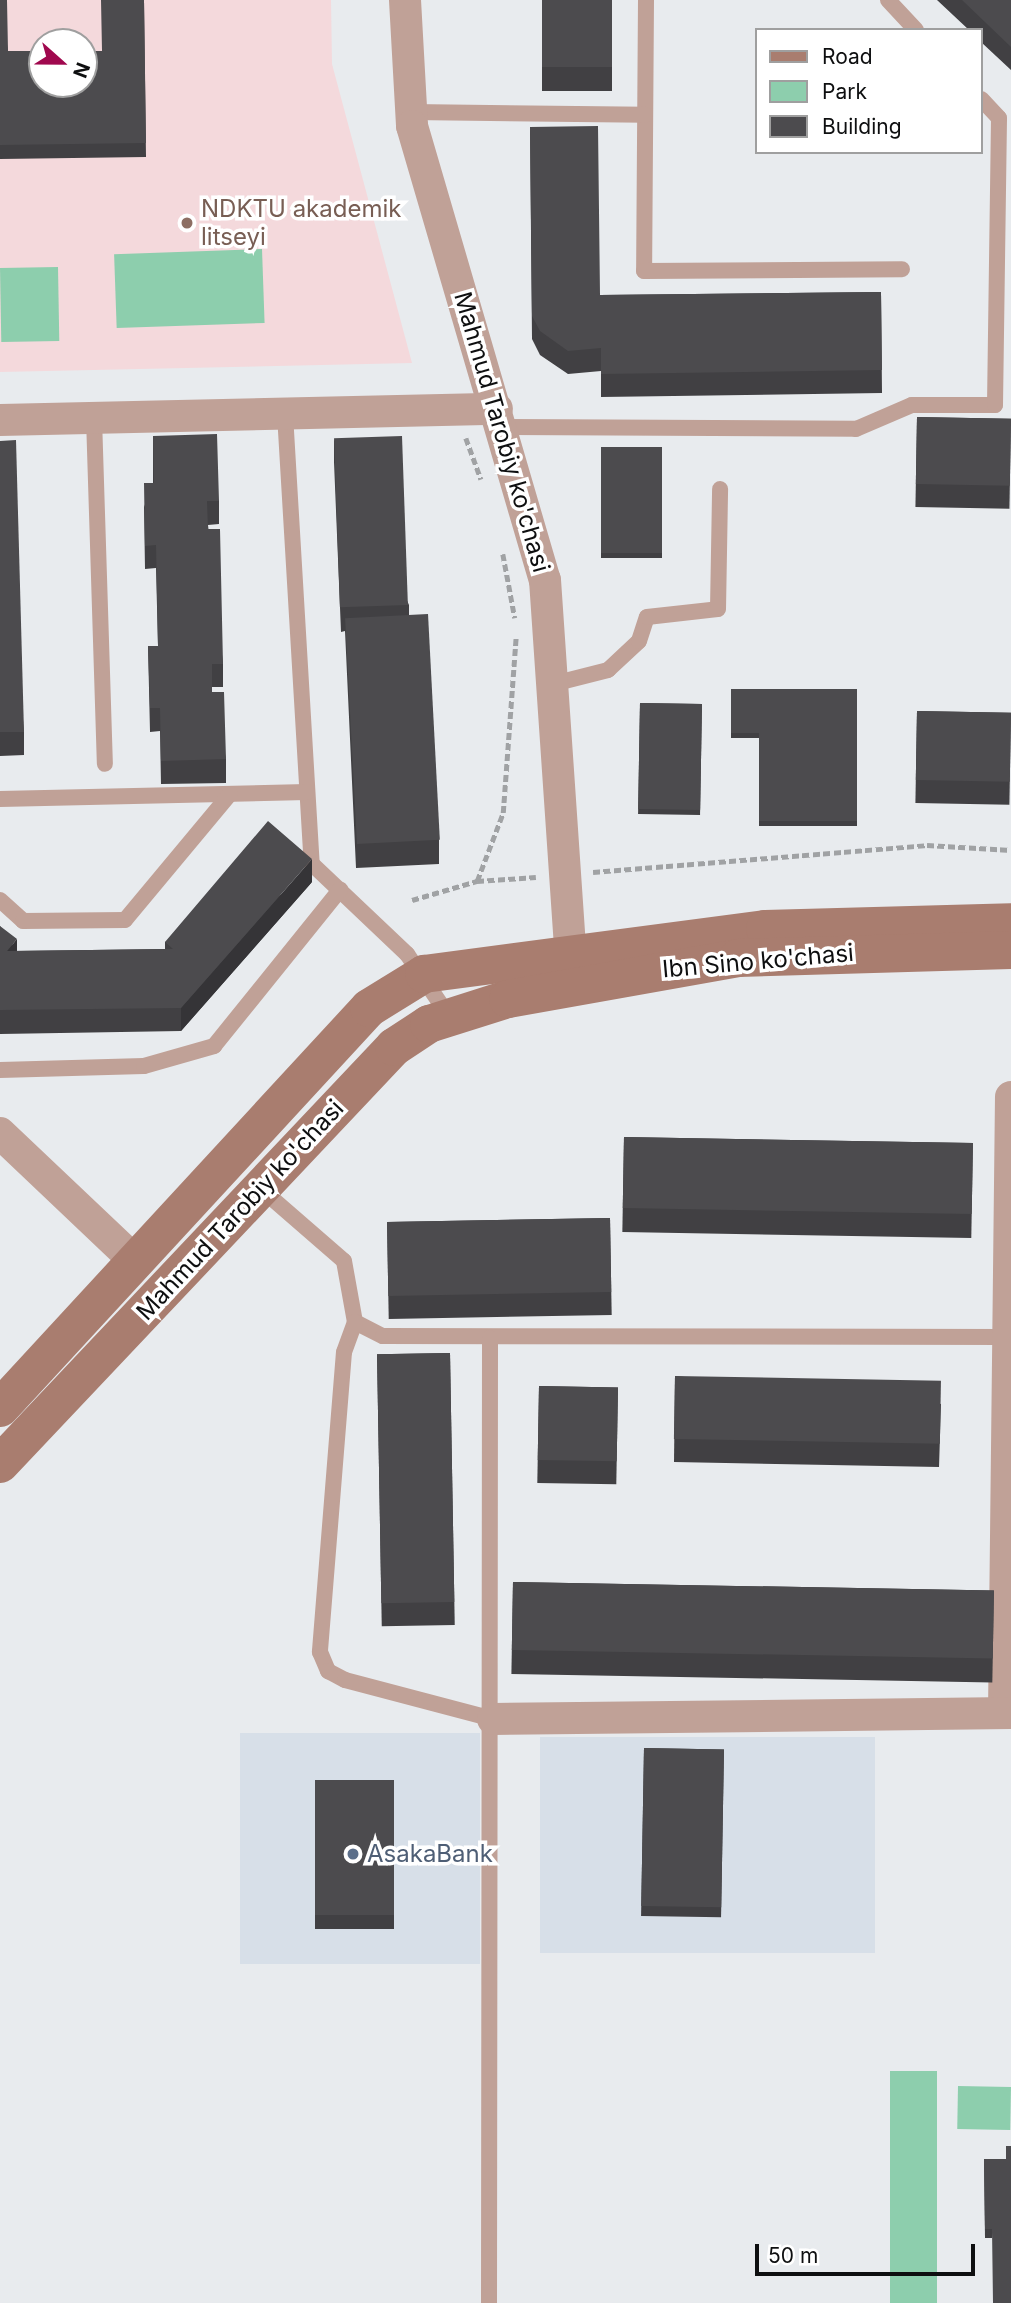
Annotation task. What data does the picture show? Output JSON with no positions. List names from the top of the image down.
{
  "streets": {
    "main road": ["Mahmud Tarobiy ko'chasi", "Ibn Sino ko'chasi"]
  },
  "crossings": [
    ["Mahmud Tarobiy ko'chasi", "Ibn Sino ko'chasi"]
  ],
  "places": ["NDKTU akademik litseyi", "AsakaBank"],
  "legend": ["Road", "Park", "Building"],
  "scale_bar": "50 m",
  "north": "right"
}
